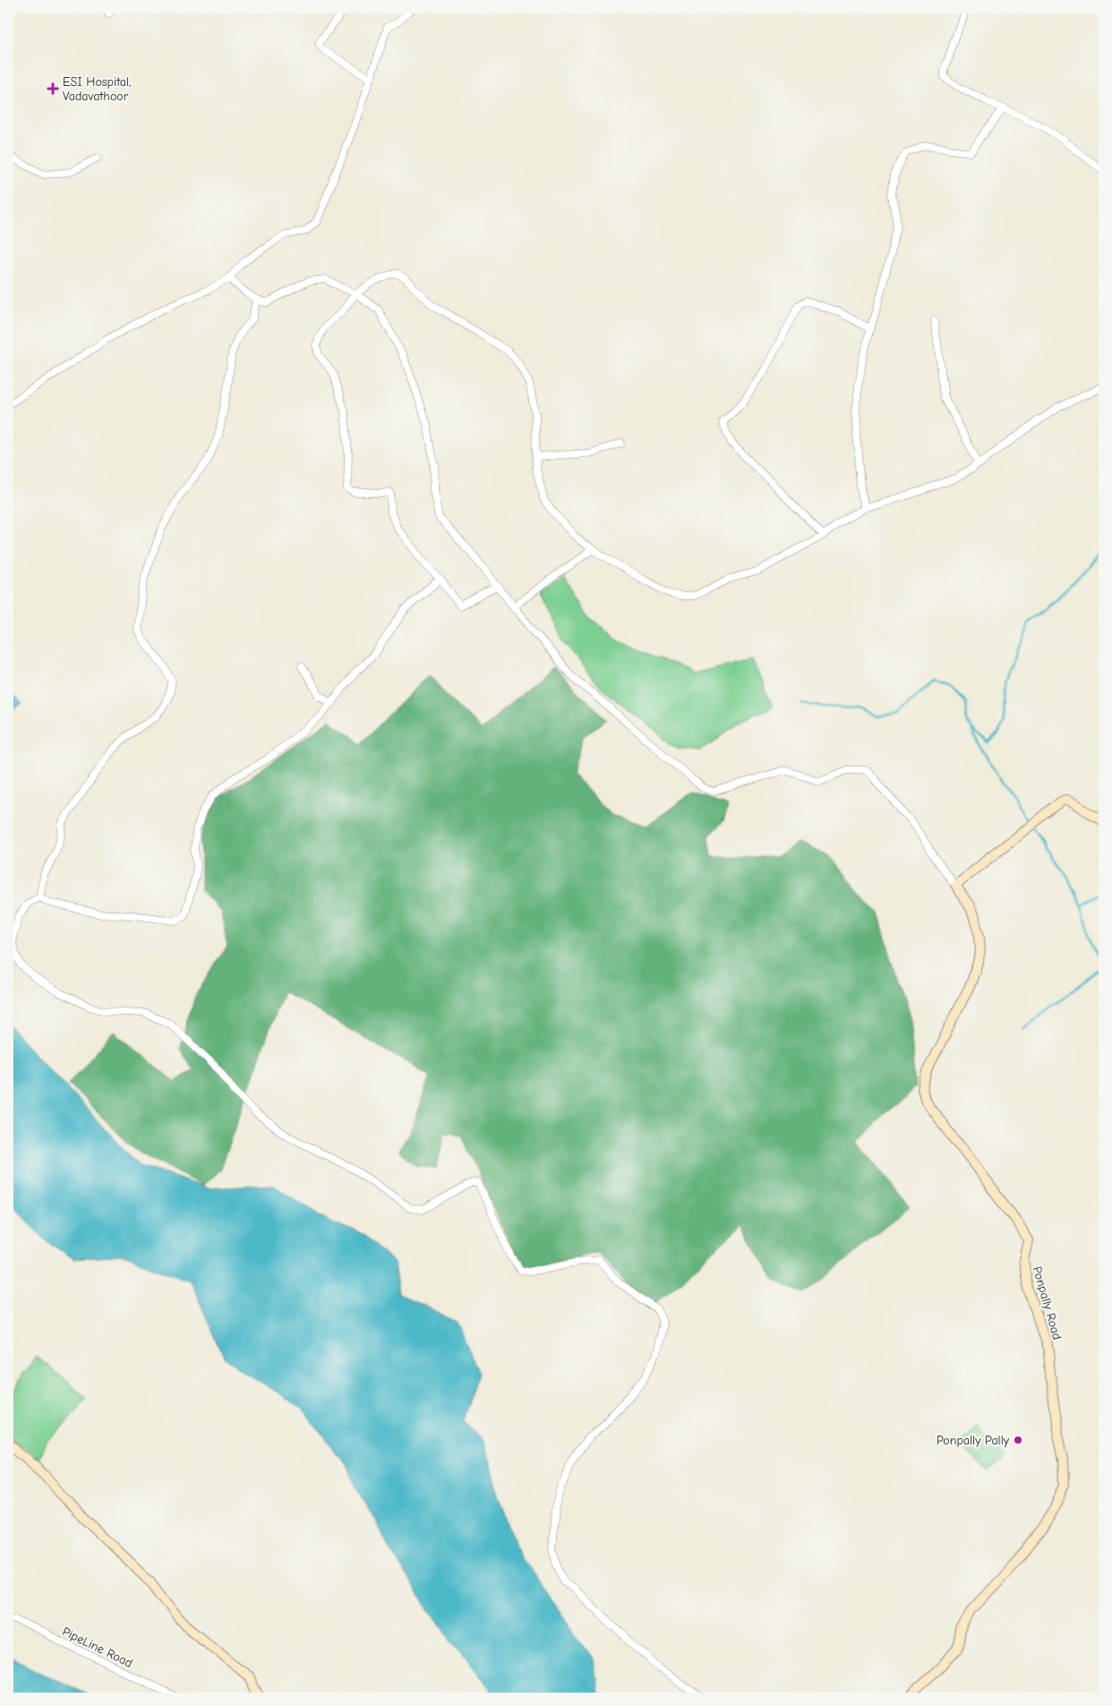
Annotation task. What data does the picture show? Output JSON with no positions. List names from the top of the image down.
{
  "streets": {
    "main road": ["Ponpally Road"],
    "street": ["PipeLine Road"]
  },
  "places": {
    "health": ["ESI Hospital, Vadavathoor"],
    "other": ["Ponpally Pally"]
  }
}
